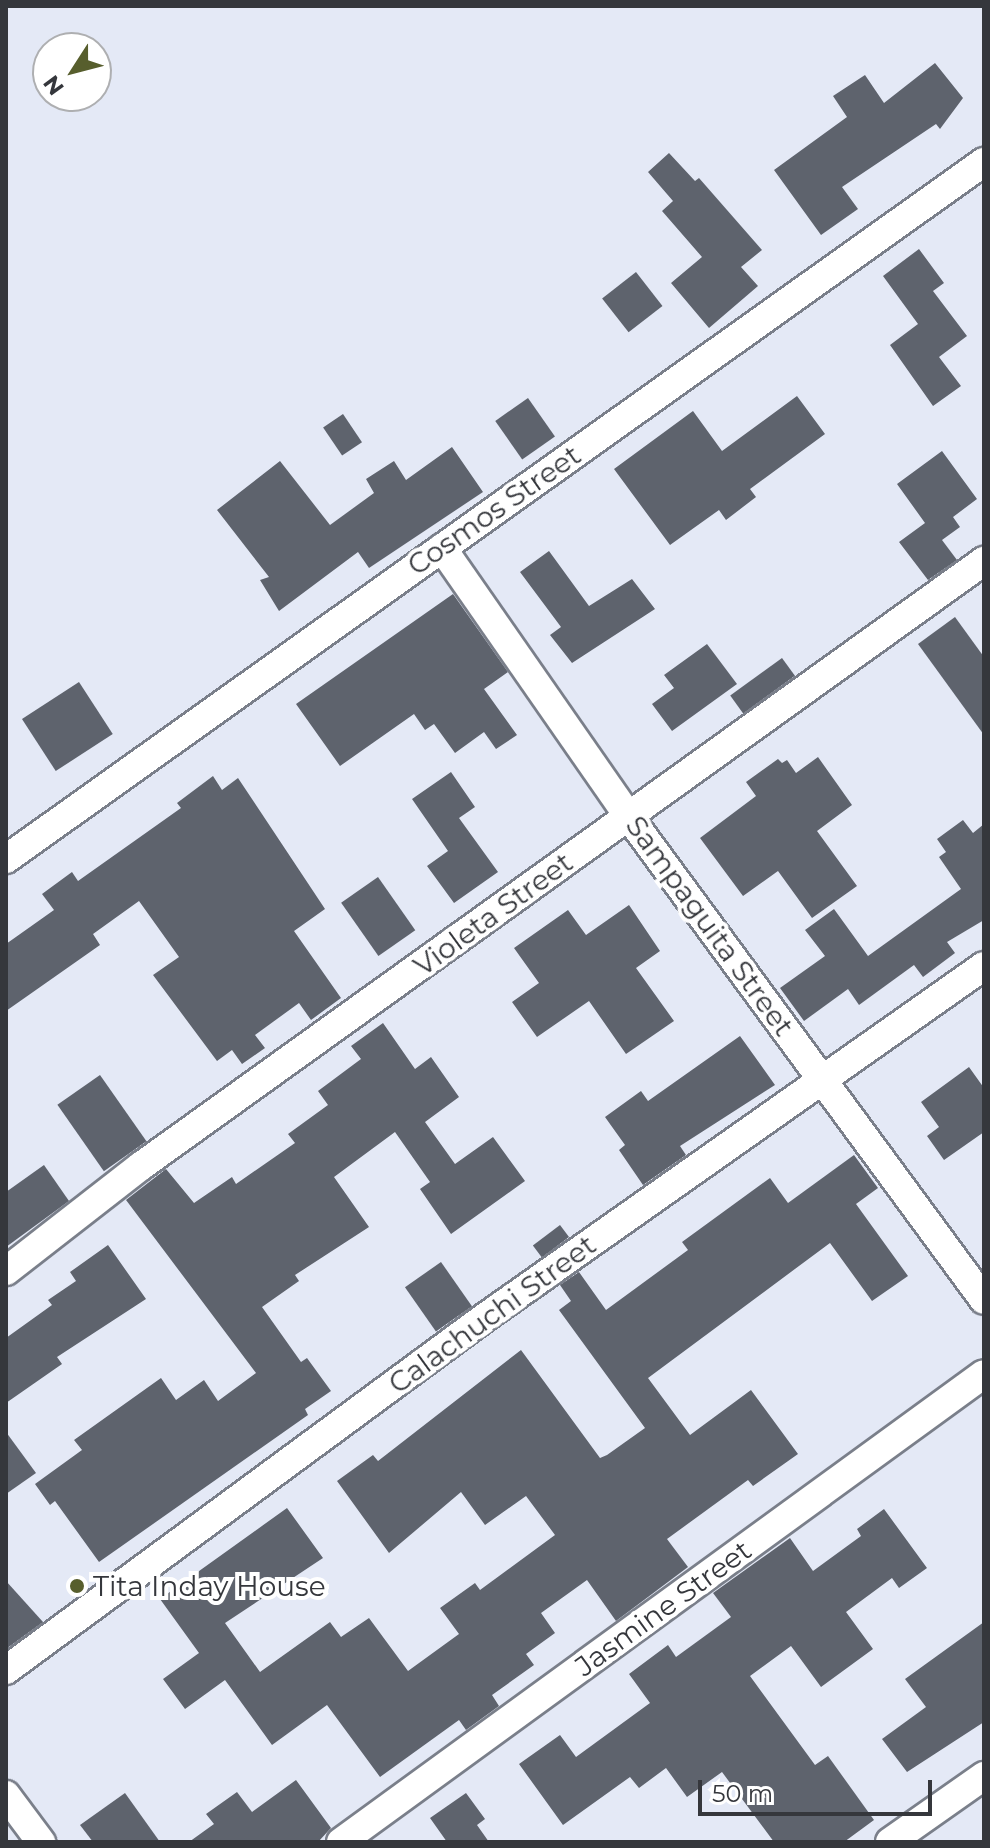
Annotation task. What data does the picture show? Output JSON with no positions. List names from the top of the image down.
{
  "streets": {
    "street": [
      "Cosmos Street",
      "Violeta Street",
      "Sampaguita Street",
      "Calachuchi Street",
      "Jasmine Street"
    ]
  },
  "crossings": [
    ["Cosmos Street", "Sampaguita Street"],
    ["Violeta Street", "Sampaguita Street"],
    ["Sampaguita Street", "Calachuchi Street"]
  ],
  "places": ["Tita Inday House"],
  "scale_bar": "50 m",
  "north": "bottom left"
}
